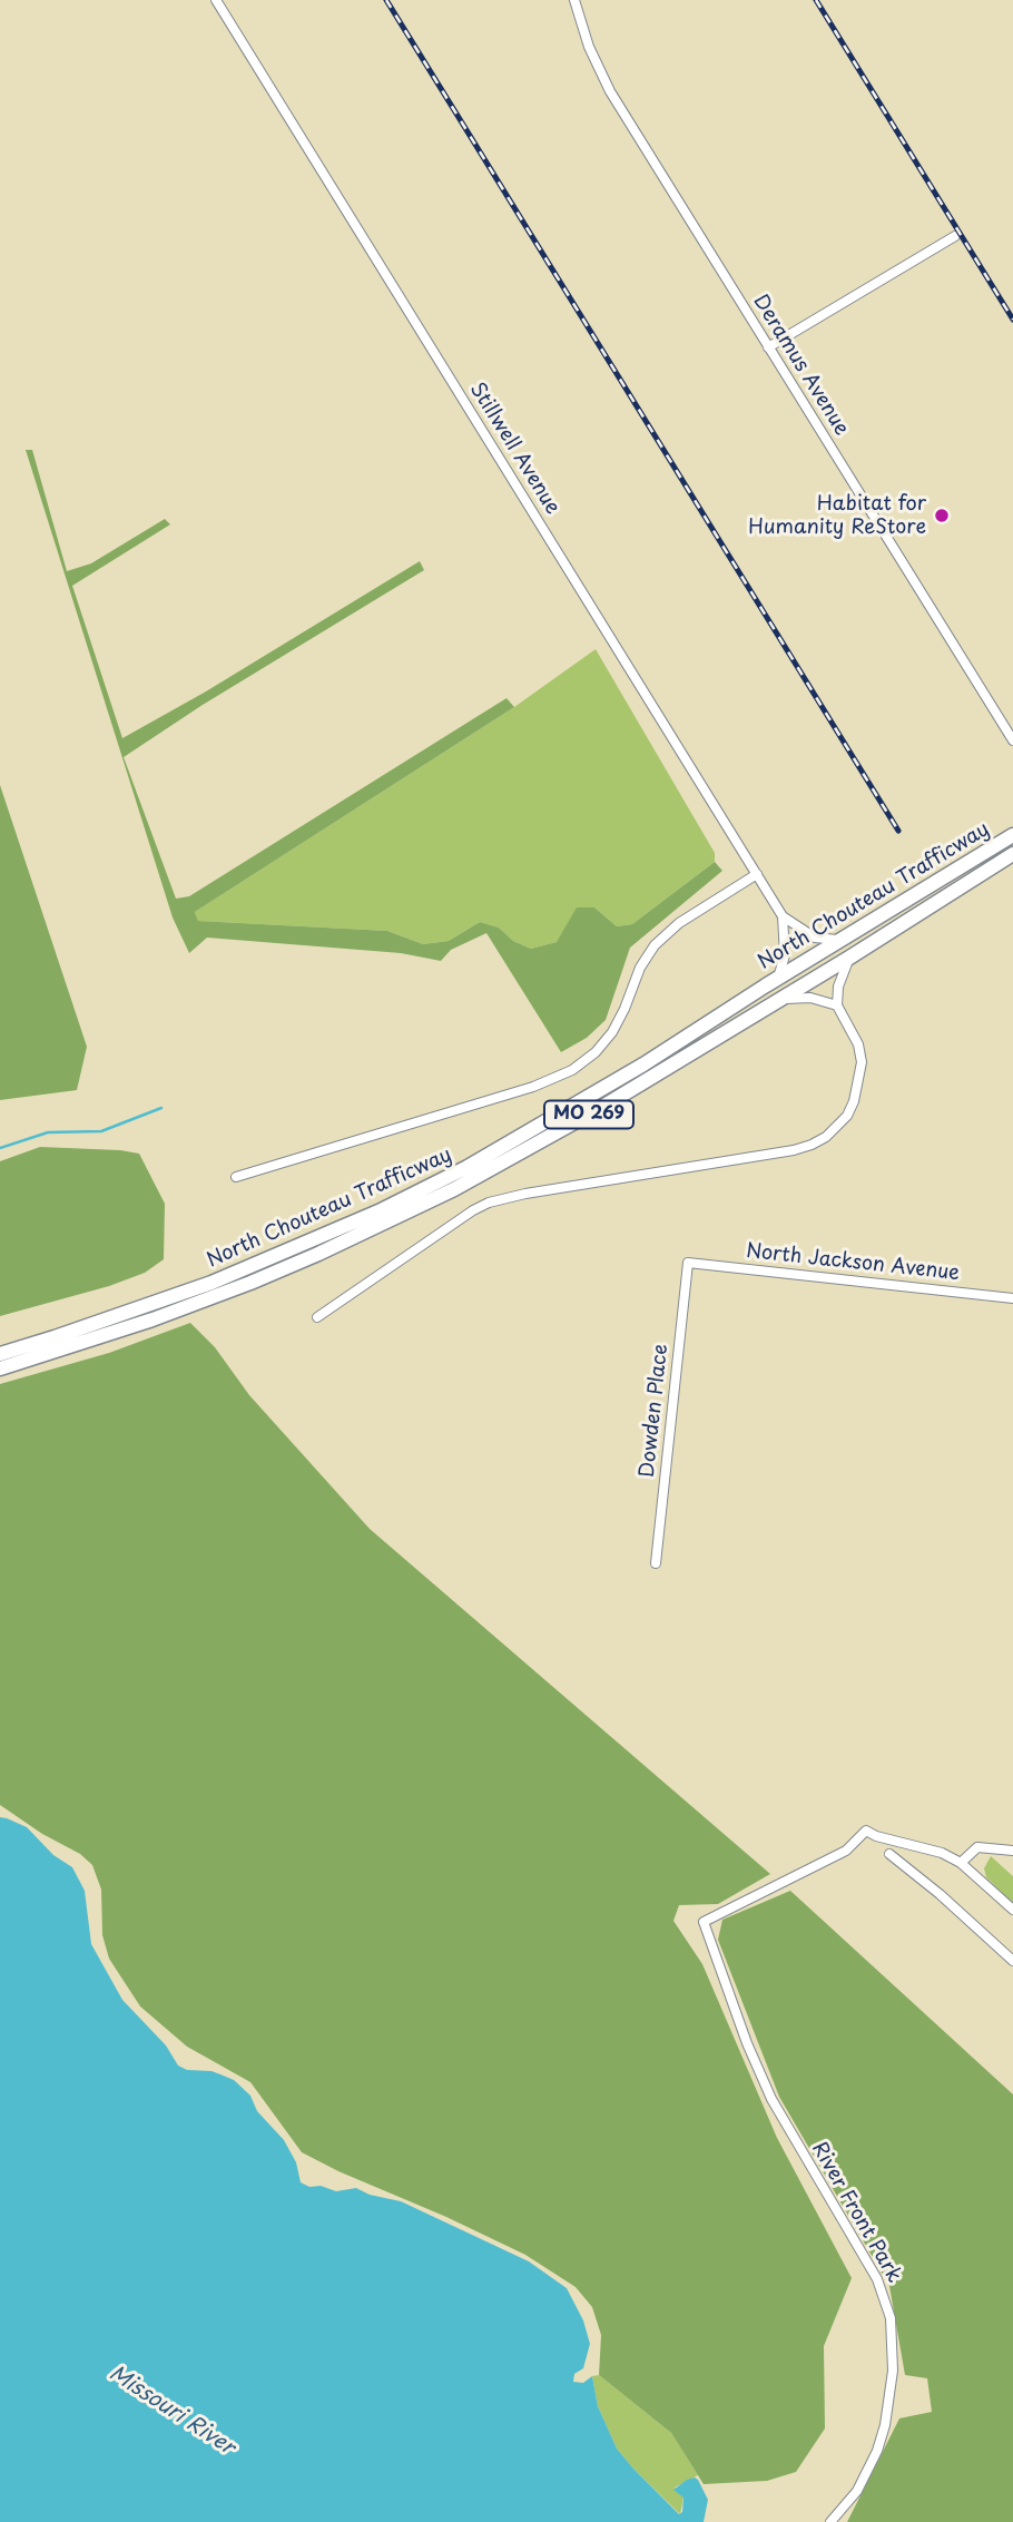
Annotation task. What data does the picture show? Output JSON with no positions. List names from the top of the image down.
{
  "streets": {
    "main road": ["North Chouteau Trafficway", "MO 269"],
    "street": [
      "Deramus Avenue",
      "Stillwell Avenue",
      "North Jackson Avenue",
      "Dowden Place",
      "River Front Park"
    ]
  },
  "crossings": [
    ["Stillwell Avenue", "North Chouteau Trafficway"],
    ["North Jackson Avenue", "Dowden Place"]
  ],
  "water": ["Missouri River"],
  "places": ["Habitat for Humanity ReStore"]
}
